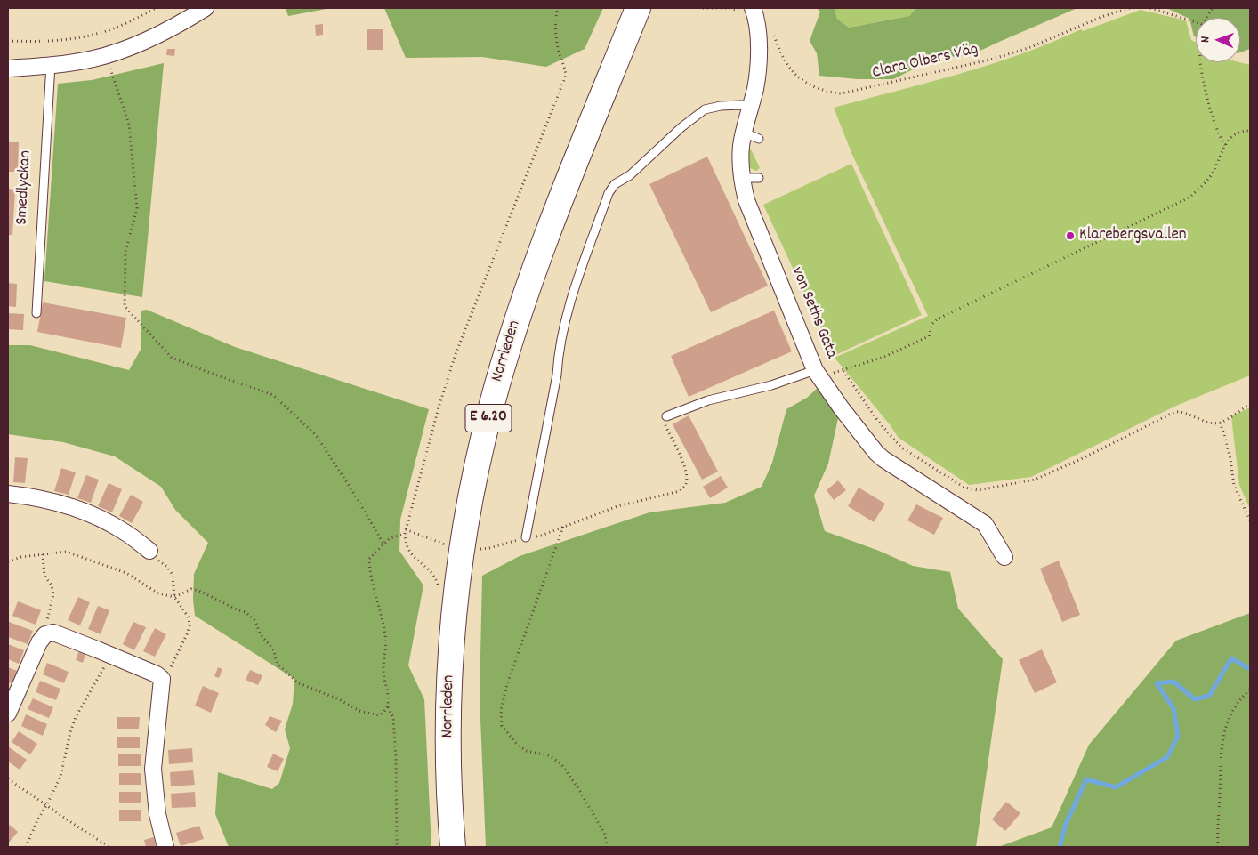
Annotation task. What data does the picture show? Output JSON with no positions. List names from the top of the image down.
{
  "streets": {
    "highway": ["Norrleden", "E 6.20"],
    "street": ["von Seths Gata"],
    "lane": ["Smedlyckan"],
    "path": ["Clara Olbers Väg"]
  },
  "crossings": [
    ["Clara Olbers Väg", "von Seths Gata"]
  ],
  "places": ["Klarebergsvallen"],
  "north": "left"
}
